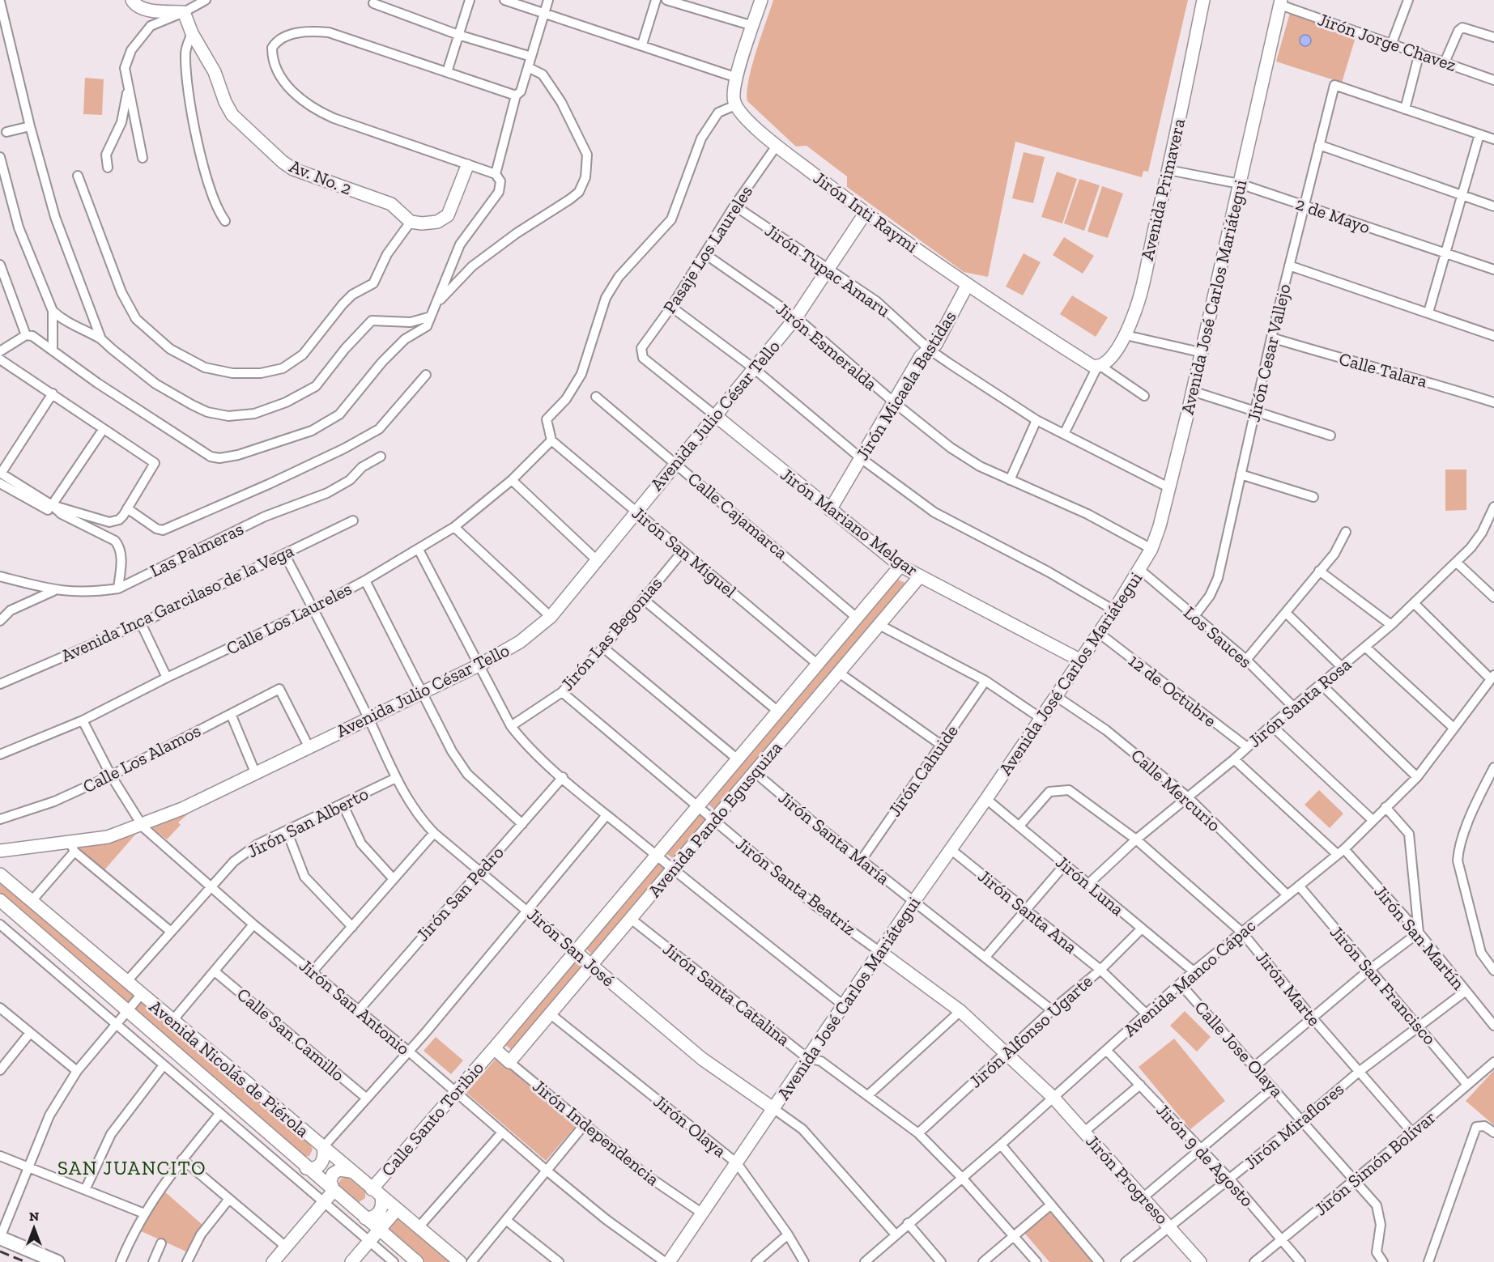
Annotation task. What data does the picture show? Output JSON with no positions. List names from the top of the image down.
{
  "streets": {
    "street": [
      "Jirón Jorge Chavez",
      "Av. No. 2",
      "Avenida Primavera",
      "Jirón Inti Raymi",
      "2 de Mayo",
      "Pasaje Los Laureles",
      "Jirón Tupac Amaru",
      "Avenida José Carlos Mariátegui",
      "Jirón Esmeralda",
      "Jirón Cesar Vallejo",
      "Calle Talara",
      "Jirón Micaela Bastidas",
      "Avenida Julio César Tello",
      "Calle Cajamarca",
      "Jirón Mariano Melgar",
      "Las Palmeras",
      "Jirón San Miguel",
      "Avenida Inca Garcilaso de la Vega",
      "Calle Los Laureles",
      "Jirón Las Begonias",
      "Los Sauces",
      "12 de Octubre",
      "Jirón Santa Rosa",
      "Calle Los Alamos",
      "Jirón Cahuide",
      "Calle Mercurio",
      "Avenida Pando Egusquiza",
      "Jirón San Alberto",
      "Jirón Santa María",
      "Jirón Luna",
      "Jirón Santa Beatriz",
      "Jirón San Pedro",
      "Jirón Santa Ana",
      "Jirón San Martín",
      "Jirón San José",
      "Avenida Manco Cápac",
      "Jirón San Francisco",
      "Jirón Marte",
      "Jirón Santa Catalina",
      "Jirón San Antonio",
      "Jirón Alfonso Ugarte",
      "Calle San Camillo",
      "Calle Jose Olaya",
      "Avenida Nicolás de Piérola",
      "Calle Santo Toribio",
      "Jirón Olaya",
      "Jirón Miraflores",
      "Jirón Independencia",
      "Jirón 9 de Agosto",
      "Jirón Simón Bolívar",
      "Jirón Progreso"
    ]
  },
  "crossings": [
    ["Jirón Jorge Chavez", "Avenida José Carlos Mariátegui"],
    ["Avenida Primavera", "Jirón Inti Raymi"],
    ["Avenida Primavera", "2 de Mayo"],
    ["Jirón Inti Raymi", "Pasaje Los Laureles"],
    ["Jirón Inti Raymi", "Jirón Micaela Bastidas"],
    ["Jirón Inti Raymi", "Avenida Julio César Tello"],
    ["2 de Mayo", "Avenida José Carlos Mariátegui"],
    ["2 de Mayo", "Jirón Cesar Vallejo"],
    ["Pasaje Los Laureles", "Jirón Tupac Amaru"],
    ["Pasaje Los Laureles", "Jirón Esmeralda"],
    ["Pasaje Los Laureles", "Jirón Mariano Melgar"],
    ["Jirón Tupac Amaru", "Avenida José Carlos Mariátegui"],
    ["Jirón Tupac Amaru", "Jirón Micaela Bastidas"],
    ["Jirón Tupac Amaru", "Avenida Julio César Tello"],
    ["Avenida José Carlos Mariátegui", "Jirón Esmeralda"],
    ["Avenida José Carlos Mariátegui", "Jirón Mariano Melgar"],
    ["Avenida José Carlos Mariátegui", "Los Sauces"],
    ["Avenida José Carlos Mariátegui", "12 de Octubre"],
    ["Avenida José Carlos Mariátegui", "Calle Mercurio"],
    ["Avenida José Carlos Mariátegui", "Jirón Santa María"],
    ["Avenida José Carlos Mariátegui", "Jirón Luna"],
    ["Avenida José Carlos Mariátegui", "Jirón Santa Beatriz"],
    ["Avenida José Carlos Mariátegui", "Jirón Santa Ana"],
    ["Avenida José Carlos Mariátegui", "Jirón San José"],
    ["Avenida José Carlos Mariátegui", "Jirón Santa Catalina"],
    ["Avenida José Carlos Mariátegui", "Jirón San Antonio"],
    ["Avenida José Carlos Mariátegui", "Jirón Olaya"],
    ["Avenida José Carlos Mariátegui", "Jirón Independencia"],
    ["Jirón Esmeralda", "Jirón Micaela Bastidas"],
    ["Jirón Esmeralda", "Avenida Julio César Tello"],
    ["Jirón Cesar Vallejo", "Calle Talara"],
    ["Jirón Cesar Vallejo", "Los Sauces"],
    ["Jirón Micaela Bastidas", "Jirón Mariano Melgar"],
    ["Avenida Julio César Tello", "Calle Cajamarca"],
    ["Avenida Julio César Tello", "Jirón Mariano Melgar"],
    ["Avenida Julio César Tello", "Jirón San Miguel"],
    ["Avenida Julio César Tello", "Calle Los Alamos"],
    ["Avenida Julio César Tello", "Jirón San José"],
    ["Avenida Julio César Tello", "Jirón San Antonio"],
    ["Calle Cajamarca", "Avenida Pando Egusquiza"],
    ["Jirón Mariano Melgar", "Avenida Pando Egusquiza"],
    ["Jirón San Miguel", "Calle Los Laureles"],
    ["Jirón San Miguel", "Jirón Las Begonias"],
    ["Jirón San Miguel", "Avenida Pando Egusquiza"],
    ["Avenida Inca Garcilaso de la Vega", "Jirón San José"],
    ["Calle Los Laureles", "Jirón San José"],
    ["Calle Los Laureles", "Jirón San Antonio"],
    ["Jirón Las Begonias", "Jirón Santa Beatriz"],
    ["Los Sauces", "Jirón Santa Rosa"],
    ["12 de Octubre", "Jirón Santa Rosa"],
    ["Jirón Santa Rosa", "Calle Mercurio"],
    ["Jirón Santa Rosa", "Jirón Luna"],
    ["Jirón Santa Rosa", "Jirón San Martín"],
    ["Jirón Santa Rosa", "Jirón Marte"],
    ["Calle Los Alamos", "Jirón San Antonio"],
    ["Jirón Cahuide", "Jirón Santa María"],
    ["Calle Mercurio", "Avenida Manco Cápac"],
    ["Avenida Pando Egusquiza", "Jirón Santa María"],
    ["Avenida Pando Egusquiza", "Jirón Santa Beatriz"],
    ["Avenida Pando Egusquiza", "Jirón San José"],
    ["Avenida Pando Egusquiza", "Jirón Santa Catalina"],
    ["Avenida Pando Egusquiza", "Calle Santo Toribio"],
    ["Avenida Pando Egusquiza", "Jirón Olaya"],
    ["Avenida Pando Egusquiza", "Jirón Independencia"],
    ["Jirón San Alberto", "Jirón San José"],
    ["Jirón San Alberto", "Jirón San Antonio"],
    ["Jirón San Alberto", "Avenida Nicolás de Piérola"],
    ["Jirón Santa María", "Jirón Alfonso Ugarte"],
    ["Jirón Luna", "Avenida Manco Cápac"],
    ["Jirón Luna", "Jirón Marte"],
    ["Jirón Luna", "Jirón Alfonso Ugarte"],
    ["Jirón Santa Beatriz", "Avenida Manco Cápac"],
    ["Jirón Santa Beatriz", "Jirón Alfonso Ugarte"],
    ["Jirón Santa Beatriz", "Jirón Progreso"],
    ["Jirón San Pedro", "Jirón San José"],
    ["Jirón San Pedro", "Jirón San Antonio"],
    ["Jirón Santa Ana", "Avenida Manco Cápac"],
    ["Jirón Santa Ana", "Jirón Alfonso Ugarte"],
    ["Jirón San Martín", "Avenida Manco Cápac"],
    ["Jirón San Martín", "Jirón Miraflores"],
    ["Jirón San José", "Avenida Manco Cápac"],
    ["Avenida Manco Cápac", "Jirón San Francisco"],
    ["Avenida Manco Cápac", "Jirón Marte"],
    ["Avenida Manco Cápac", "Jirón Santa Catalina"],
    ["Avenida Manco Cápac", "Calle Jose Olaya"],
    ["Avenida Manco Cápac", "Jirón 9 de Agosto"],
    ["Avenida Manco Cápac", "Jirón Progreso"],
    ["Jirón San Francisco", "Jirón Miraflores"],
    ["Jirón San Francisco", "Jirón Simón Bolívar"],
    ["Jirón Marte", "Jirón Miraflores"],
    ["Jirón Marte", "Jirón Simón Bolívar"],
    ["Jirón Santa Catalina", "Jirón Alfonso Ugarte"],
    ["Jirón San Antonio", "Calle Santo Toribio"],
    ["Calle Jose Olaya", "Jirón Miraflores"],
    ["Calle Jose Olaya", "Jirón Simón Bolívar"],
    ["Avenida Nicolás de Piérola", "Calle Santo Toribio"],
    ["Calle Santo Toribio", "Jirón Independencia"],
    ["Jirón Miraflores", "Jirón 9 de Agosto"],
    ["Jirón Miraflores", "Jirón Progreso"],
    ["Jirón 9 de Agosto", "Jirón Simón Bolívar"]
  ],
  "districts": ["SAN JUANCITO"],
  "north": "top"
}
